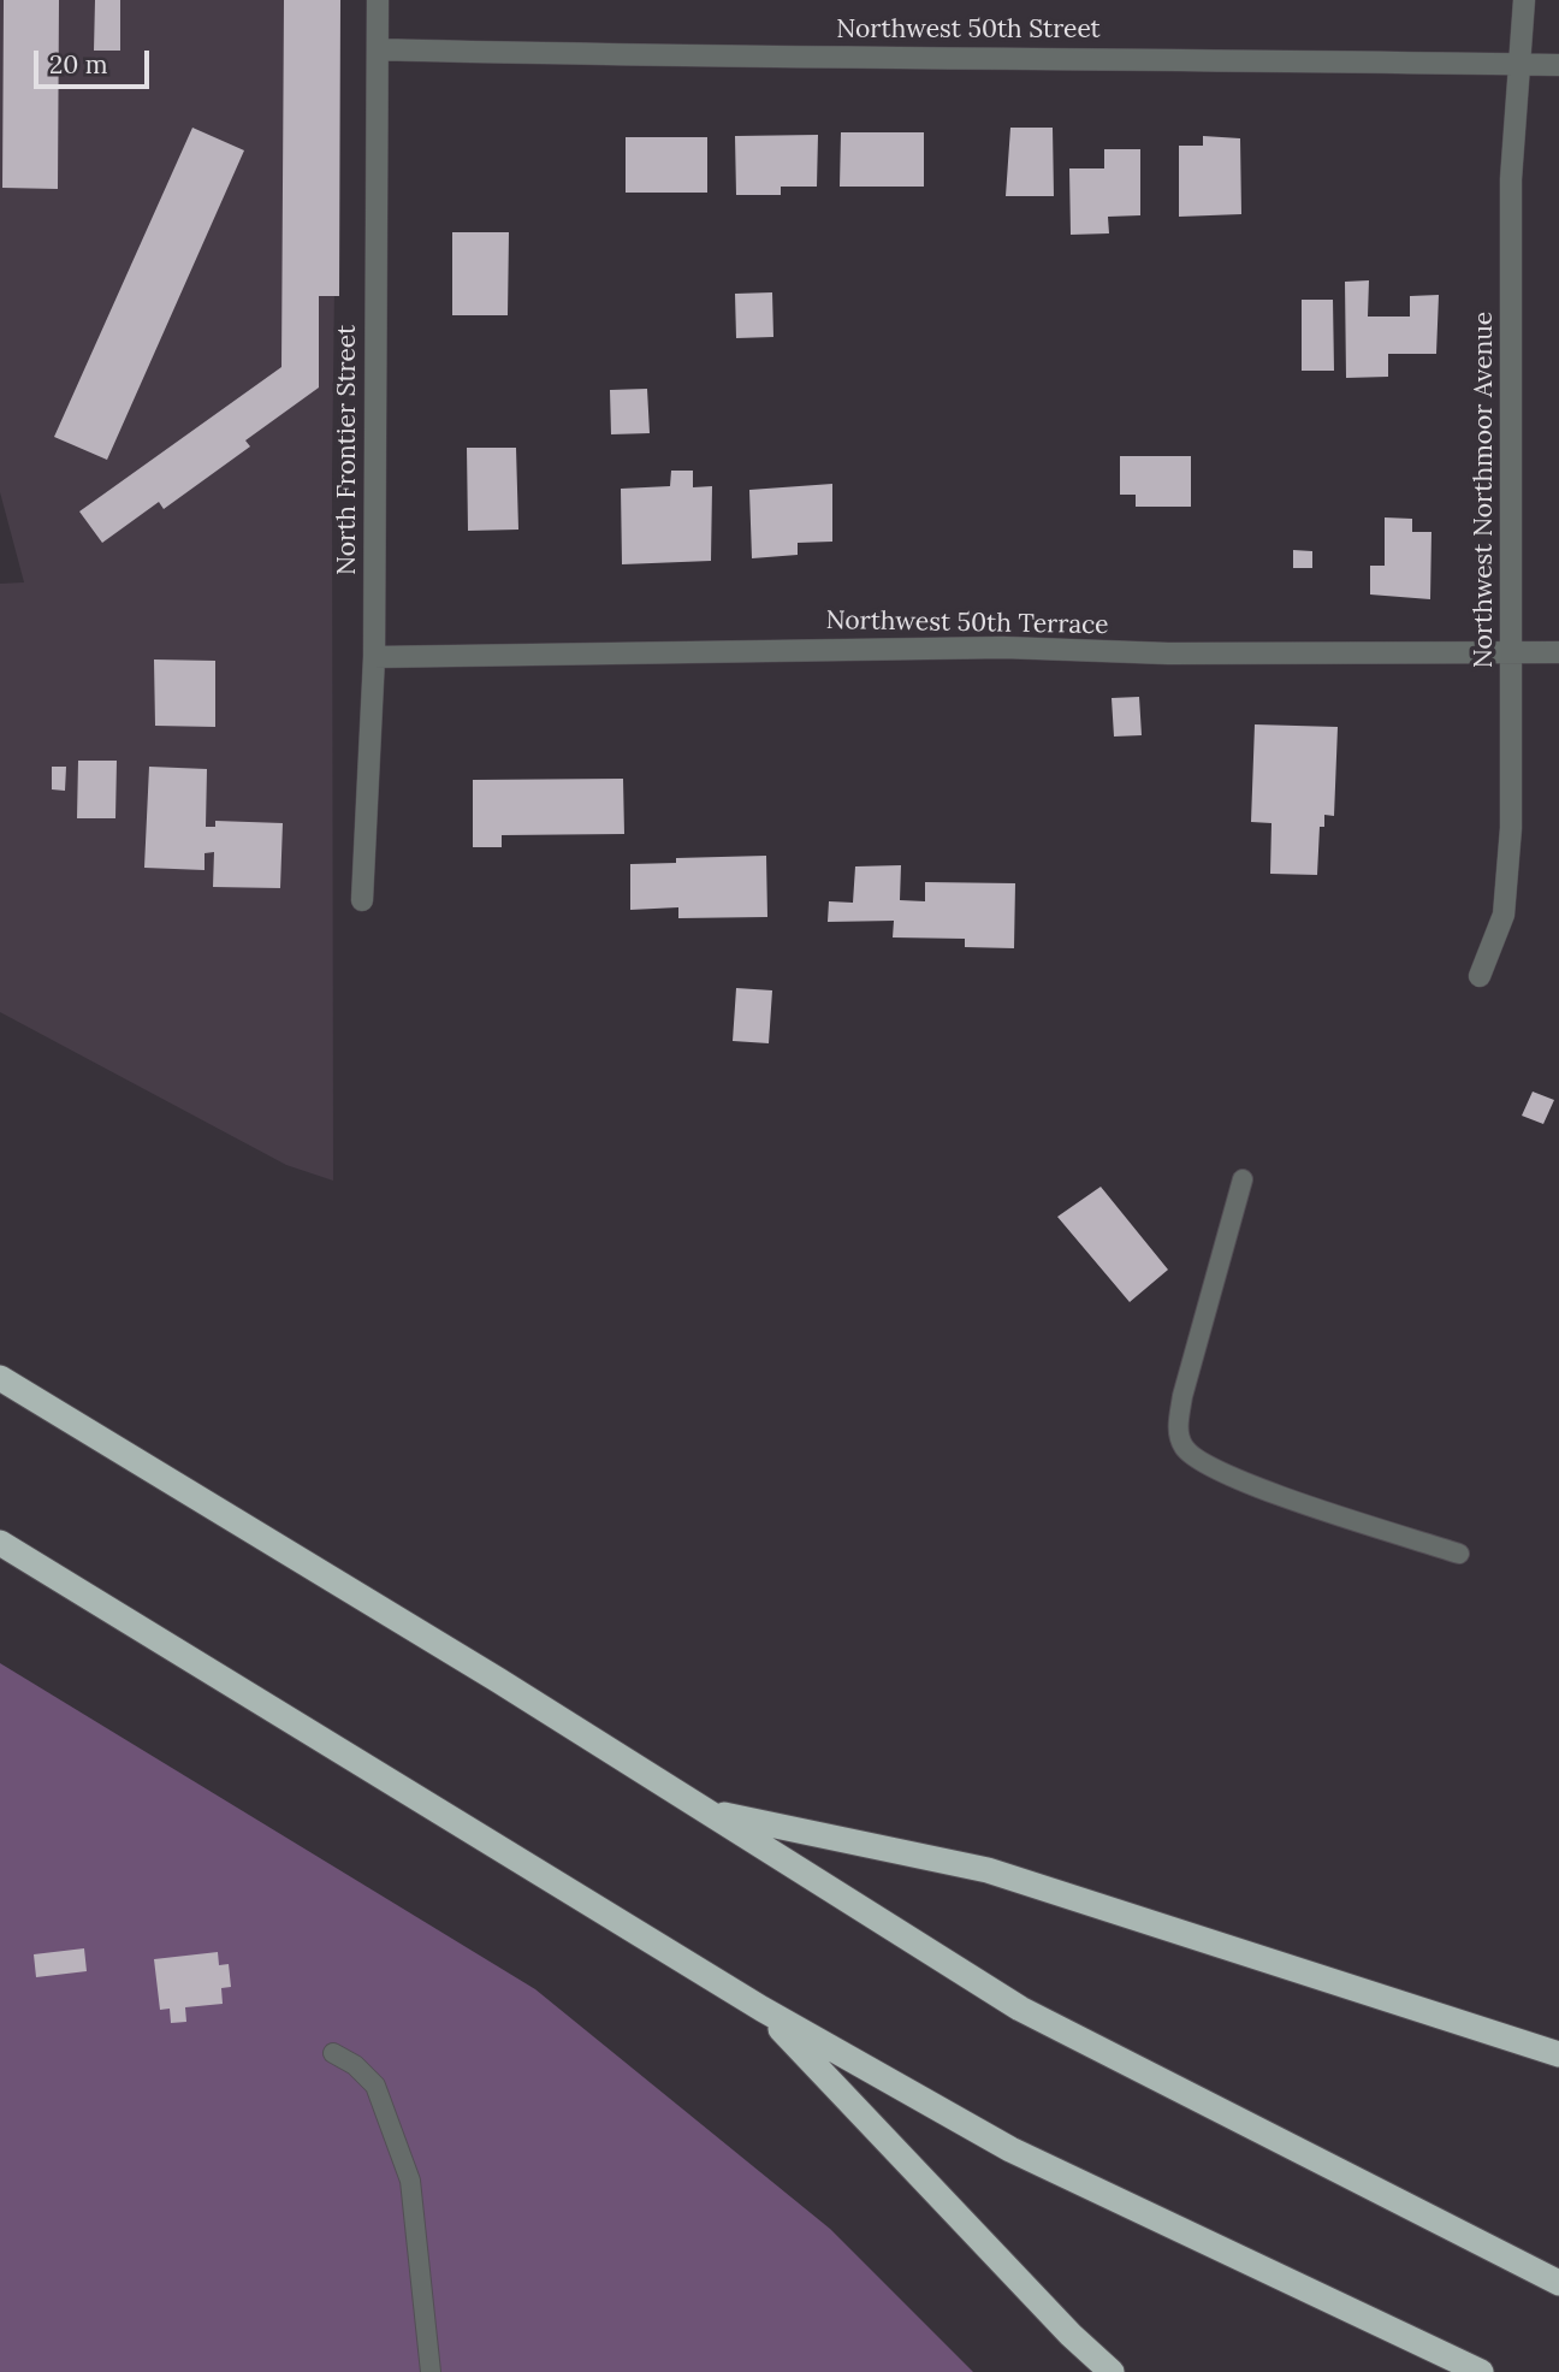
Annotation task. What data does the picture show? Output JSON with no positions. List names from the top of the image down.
{
  "streets": {
    "street": [
      "Northwest 50th Street",
      "North Frontier Street",
      "Northwest Northmoor Avenue",
      "Northwest 50th Terrace"
    ]
  },
  "crossings": [
    ["Northwest 50th Street", "North Frontier Street"],
    ["Northwest 50th Street", "Northwest Northmoor Avenue"],
    ["North Frontier Street", "Northwest 50th Terrace"],
    ["Northwest Northmoor Avenue", "Northwest 50th Terrace"]
  ],
  "scale_bar": "20 m"
}
